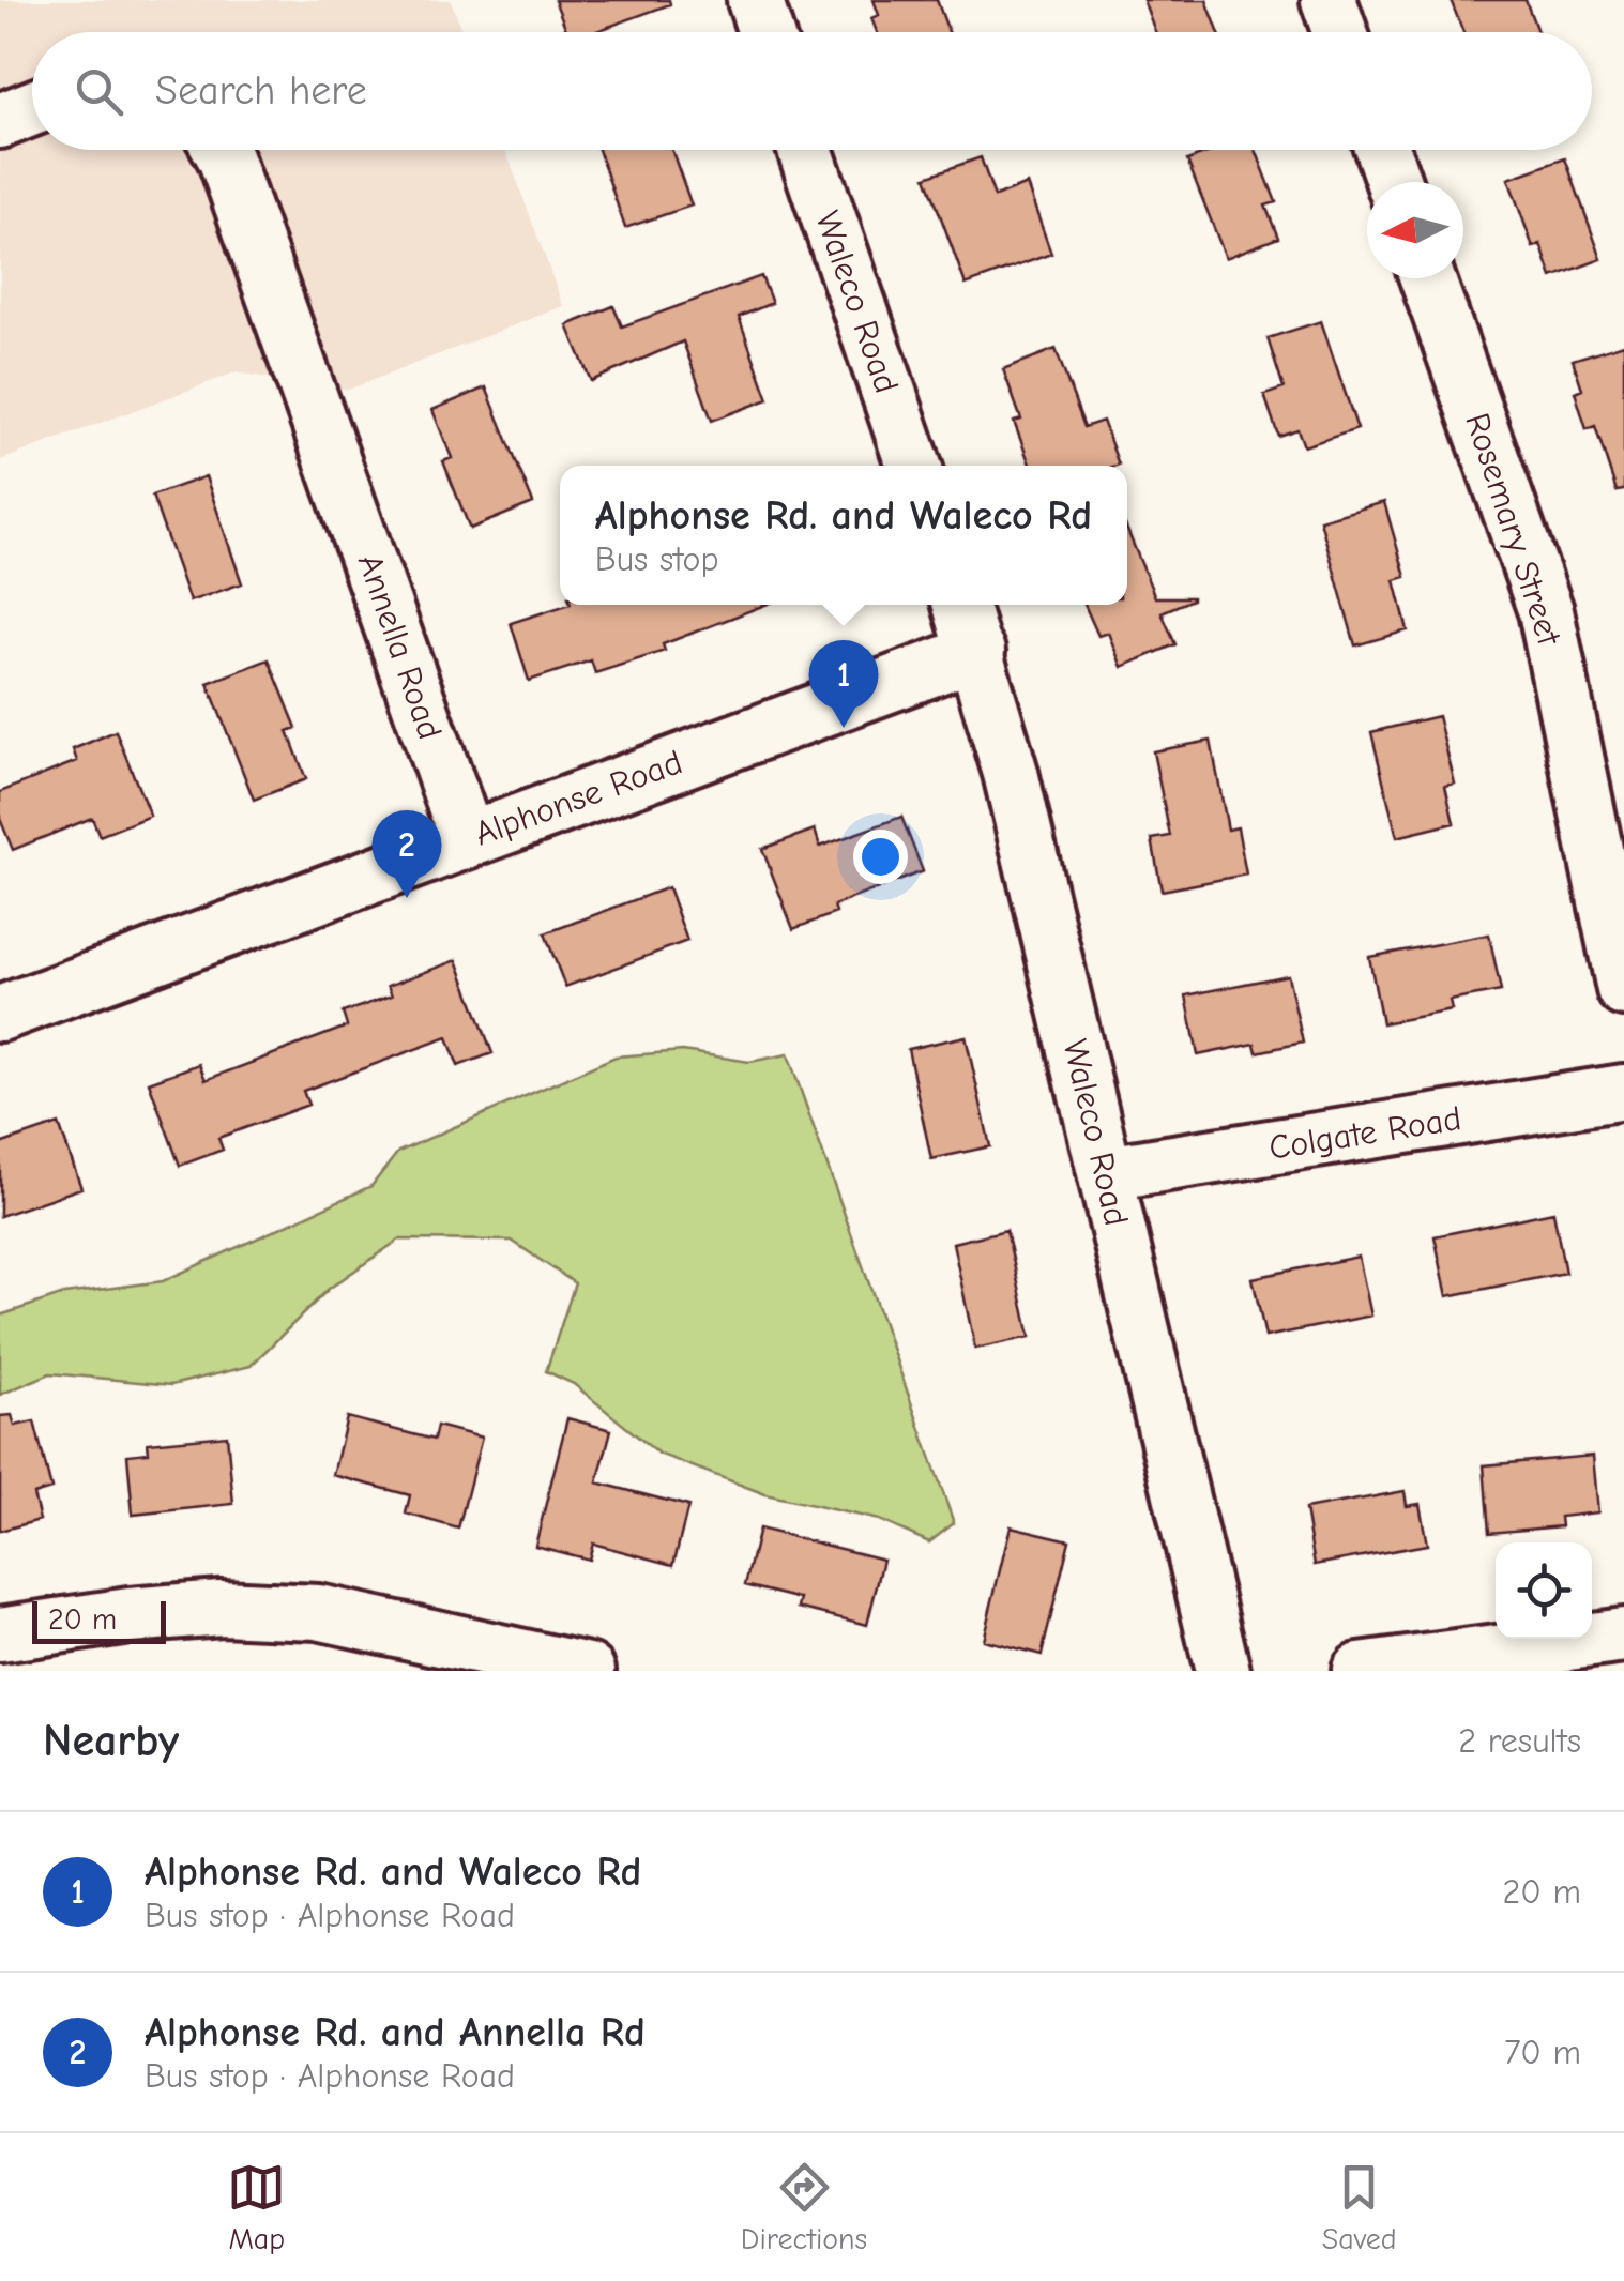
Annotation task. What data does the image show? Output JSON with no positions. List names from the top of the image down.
{
  "streets": {
    "street": [
      "Waleco Road",
      "Rosemary Street",
      "Annella Road",
      "Alphonse Road",
      "Colgate Road"
    ]
  },
  "crossings": [
    ["Waleco Road", "Alphonse Road"],
    ["Waleco Road", "Colgate Road"],
    ["Annella Road", "Alphonse Road"]
  ],
  "scale_bar": "20 m",
  "north": "left",
  "page": {
    "search": "Search here",
    "popup": ["Alphonse Rd. and Waleco Rd", "Bus stop"],
    "pins": ["1", "2"],
    "scale": "20 m",
    "heading": ["Nearby", "2 results"],
    "list": [
      {
        "mark": "1",
        "name": "Alphonse Rd. and Waleco Rd",
        "note": "Bus stop · Alphonse Road",
        "value": "20 m"
      },
      {
        "mark": "2",
        "name": "Alphonse Rd. and Annella Rd",
        "note": "Bus stop · Alphonse Road",
        "value": "70 m"
      }
    ],
    "nav": ["Map", "Directions", "Saved"]
  }
}
